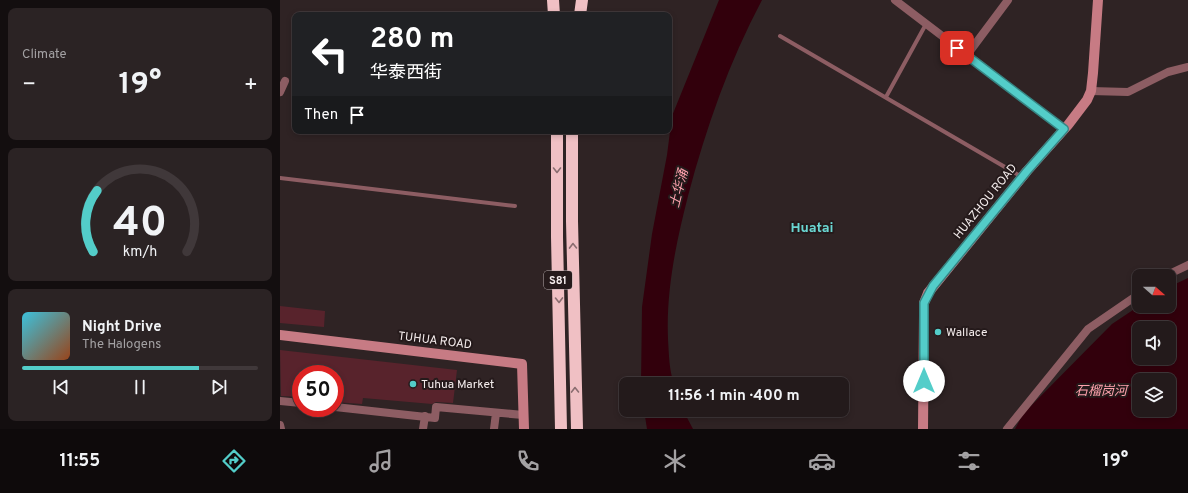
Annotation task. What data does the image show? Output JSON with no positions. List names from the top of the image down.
{
  "streets": {
    "highway": ["S81"],
    "main road": ["HUAZHOU ROAD", "TUHUA ROAD"]
  },
  "districts": ["Huatai"],
  "water": ["土华涌", "石榴岗河"],
  "places": ["Wallace", "Tuhua Market"],
  "north": "right",
  "page": {
    "tile": "Climate",
    "turn": ["280 m", "华泰西街"],
    "heat": ["−", "19°", "+"],
    "then": "Then",
    "song": ["Night Drive", "The Halogens"],
    "limit": "50",
    "trip": "11:56 · 1 min · 400 m",
    "tabs": ["11:55", "19°"],
    "gauge": ["40", "km/h"]
  }
}
